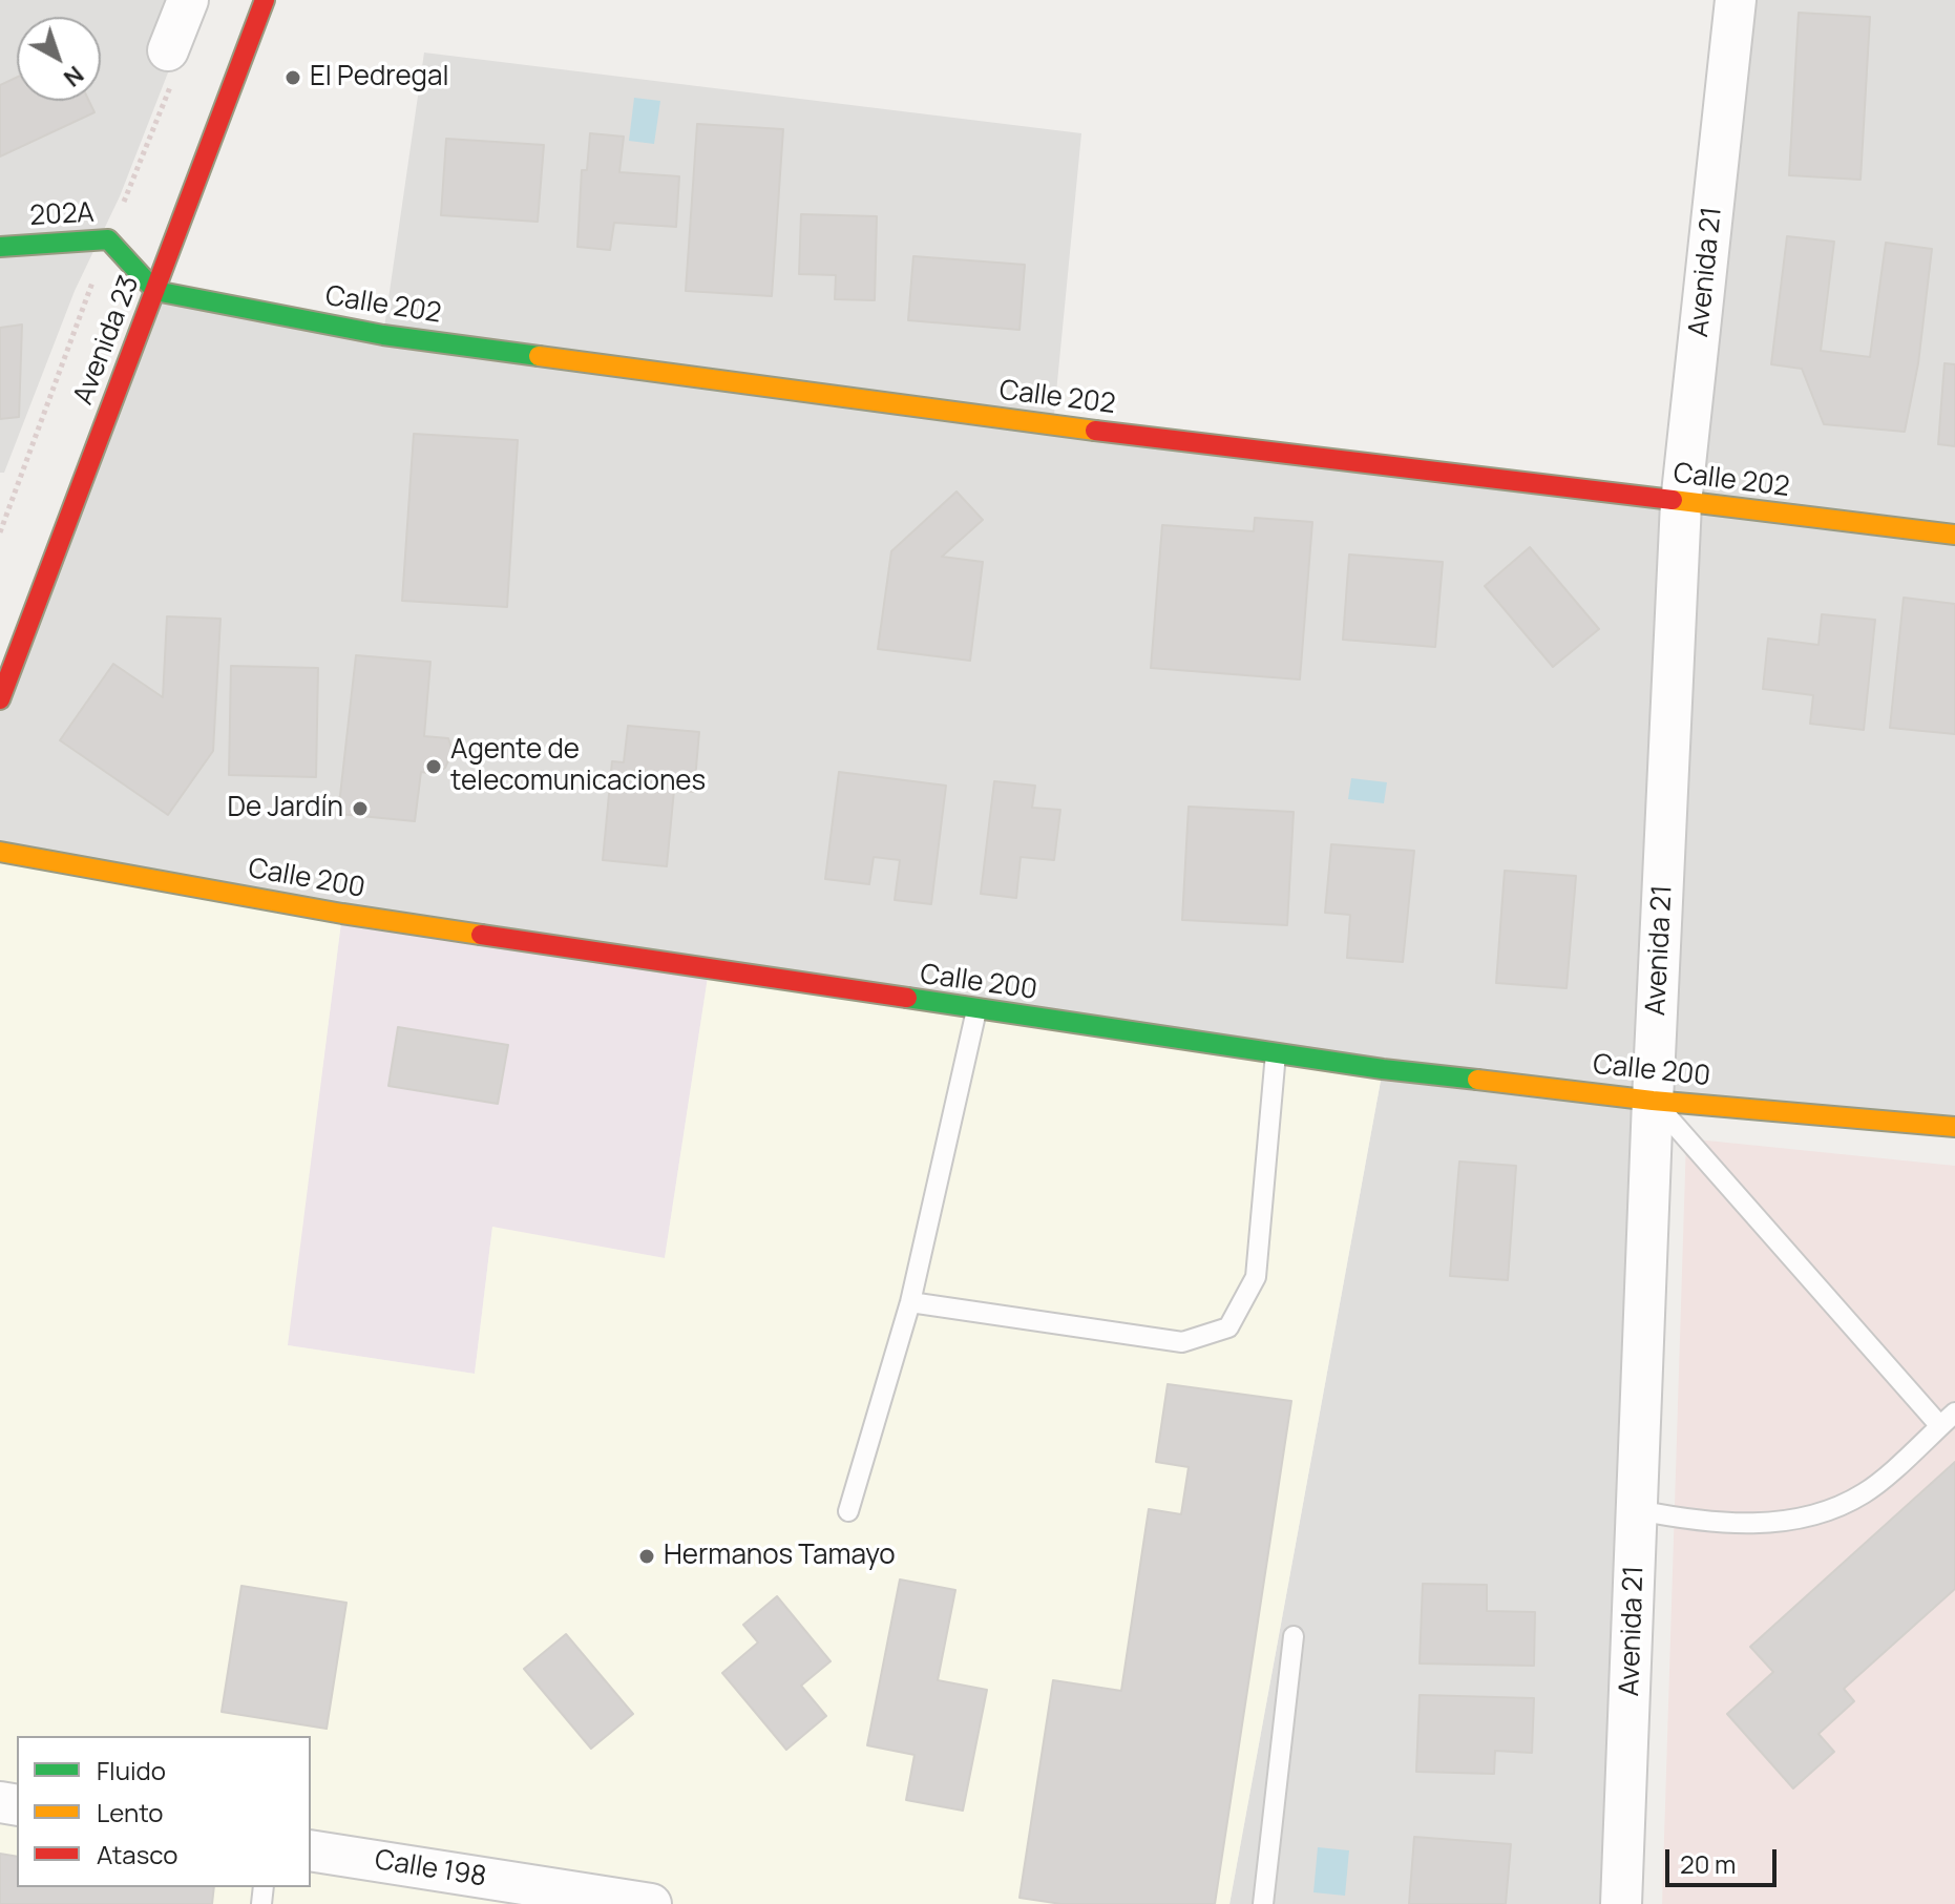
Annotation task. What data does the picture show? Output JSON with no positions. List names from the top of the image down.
{
  "streets": {
    "street": [
      "202A",
      "Avenida 21",
      "Calle 202",
      "Avenida 23",
      "Calle 200",
      "Calle 198"
    ]
  },
  "crossings": [
    ["202A", "Calle 202"],
    ["202A", "Avenida 23"],
    ["Avenida 21", "Calle 202"],
    ["Avenida 21", "Calle 200"],
    ["Calle 202", "Avenida 23"]
  ],
  "places": [
    "El Pedregal",
    "Agente de telecomunicaciones",
    "De Jardín",
    "Hermanos Tamayo"
  ],
  "legend": ["Fluido", "Lento", "Atasco"],
  "scale_bar": "20 m",
  "north": "bottom right"
}
